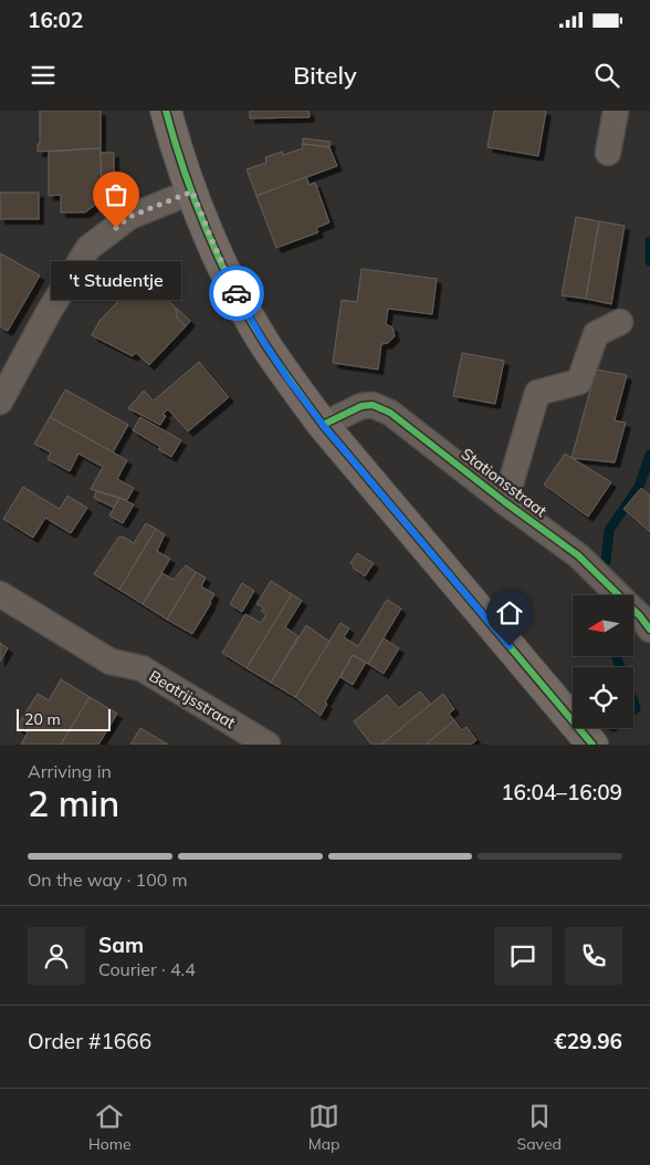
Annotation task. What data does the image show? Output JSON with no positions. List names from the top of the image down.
{
  "streets": {
    "street": ["Stationsstraat", "Beatrijsstraat"]
  },
  "places": ["'t Studentje"],
  "scale_bar": "20 m",
  "north": "left",
  "page": {
    "status": "16:02",
    "header": "Bitely",
    "bubble": "'t Studentje",
    "scale": "20 m",
    "heading": ["2 min", "Arriving in", "16:04–16:09"],
    "panel": [
      "Sam",
      "Courier · 4.4",
      "Order #1666",
      "€29.96"
    ],
    "bar": "On the way · 100 m",
    "tabs": ["Home", "Map", "Saved"]
  }
}
